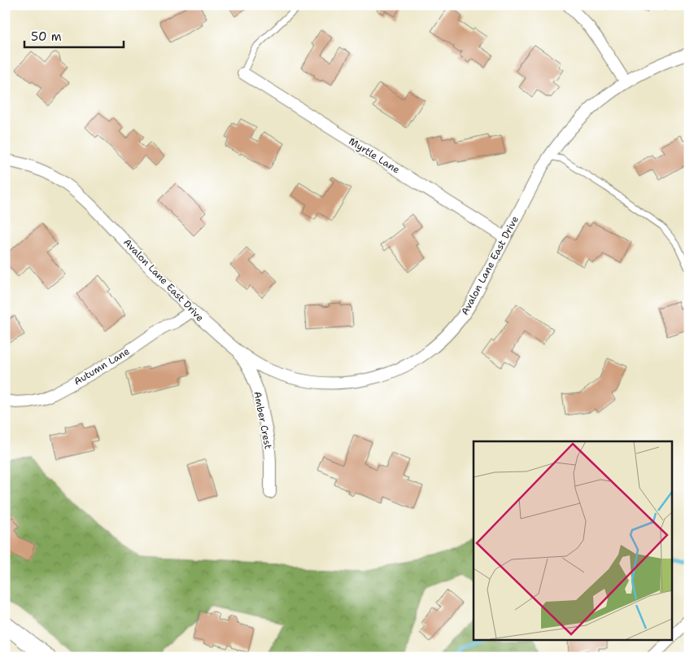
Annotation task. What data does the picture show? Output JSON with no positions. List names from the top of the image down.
{
  "streets": {
    "street": [
      "Myrtle Lane",
      "Avalon Lane East Drive",
      "Autumn Lane",
      "Amber Crest"
    ]
  },
  "crossings": [
    ["Myrtle Lane", "Avalon Lane East Drive"],
    ["Avalon Lane East Drive", "Autumn Lane"],
    ["Avalon Lane East Drive", "Amber Crest"]
  ],
  "scale_bar": "50 m"
}
